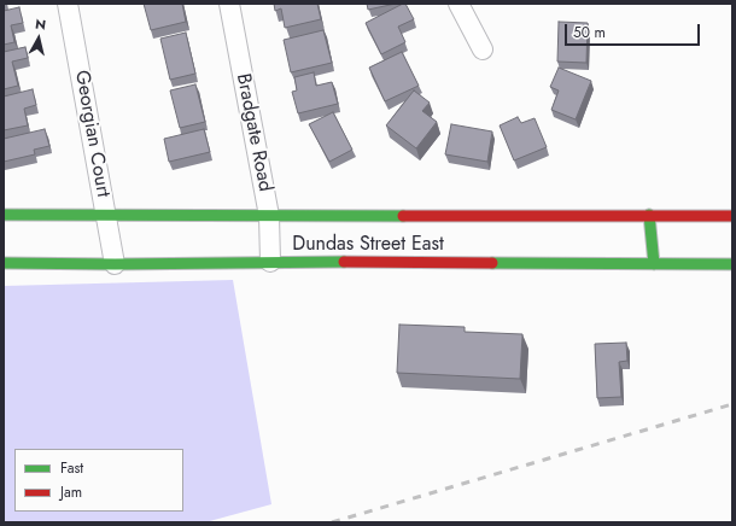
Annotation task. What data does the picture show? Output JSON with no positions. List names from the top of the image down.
{
  "streets": {
    "main road": ["Dundas Street East"],
    "street": ["Bradgate Road", "Georgian Court"]
  },
  "crossings": [
    ["Bradgate Road", "Dundas Street East"],
    ["Georgian Court", "Dundas Street East"]
  ],
  "legend": ["Fast", "Jam"],
  "scale_bar": "50 m",
  "north": "top"
}
